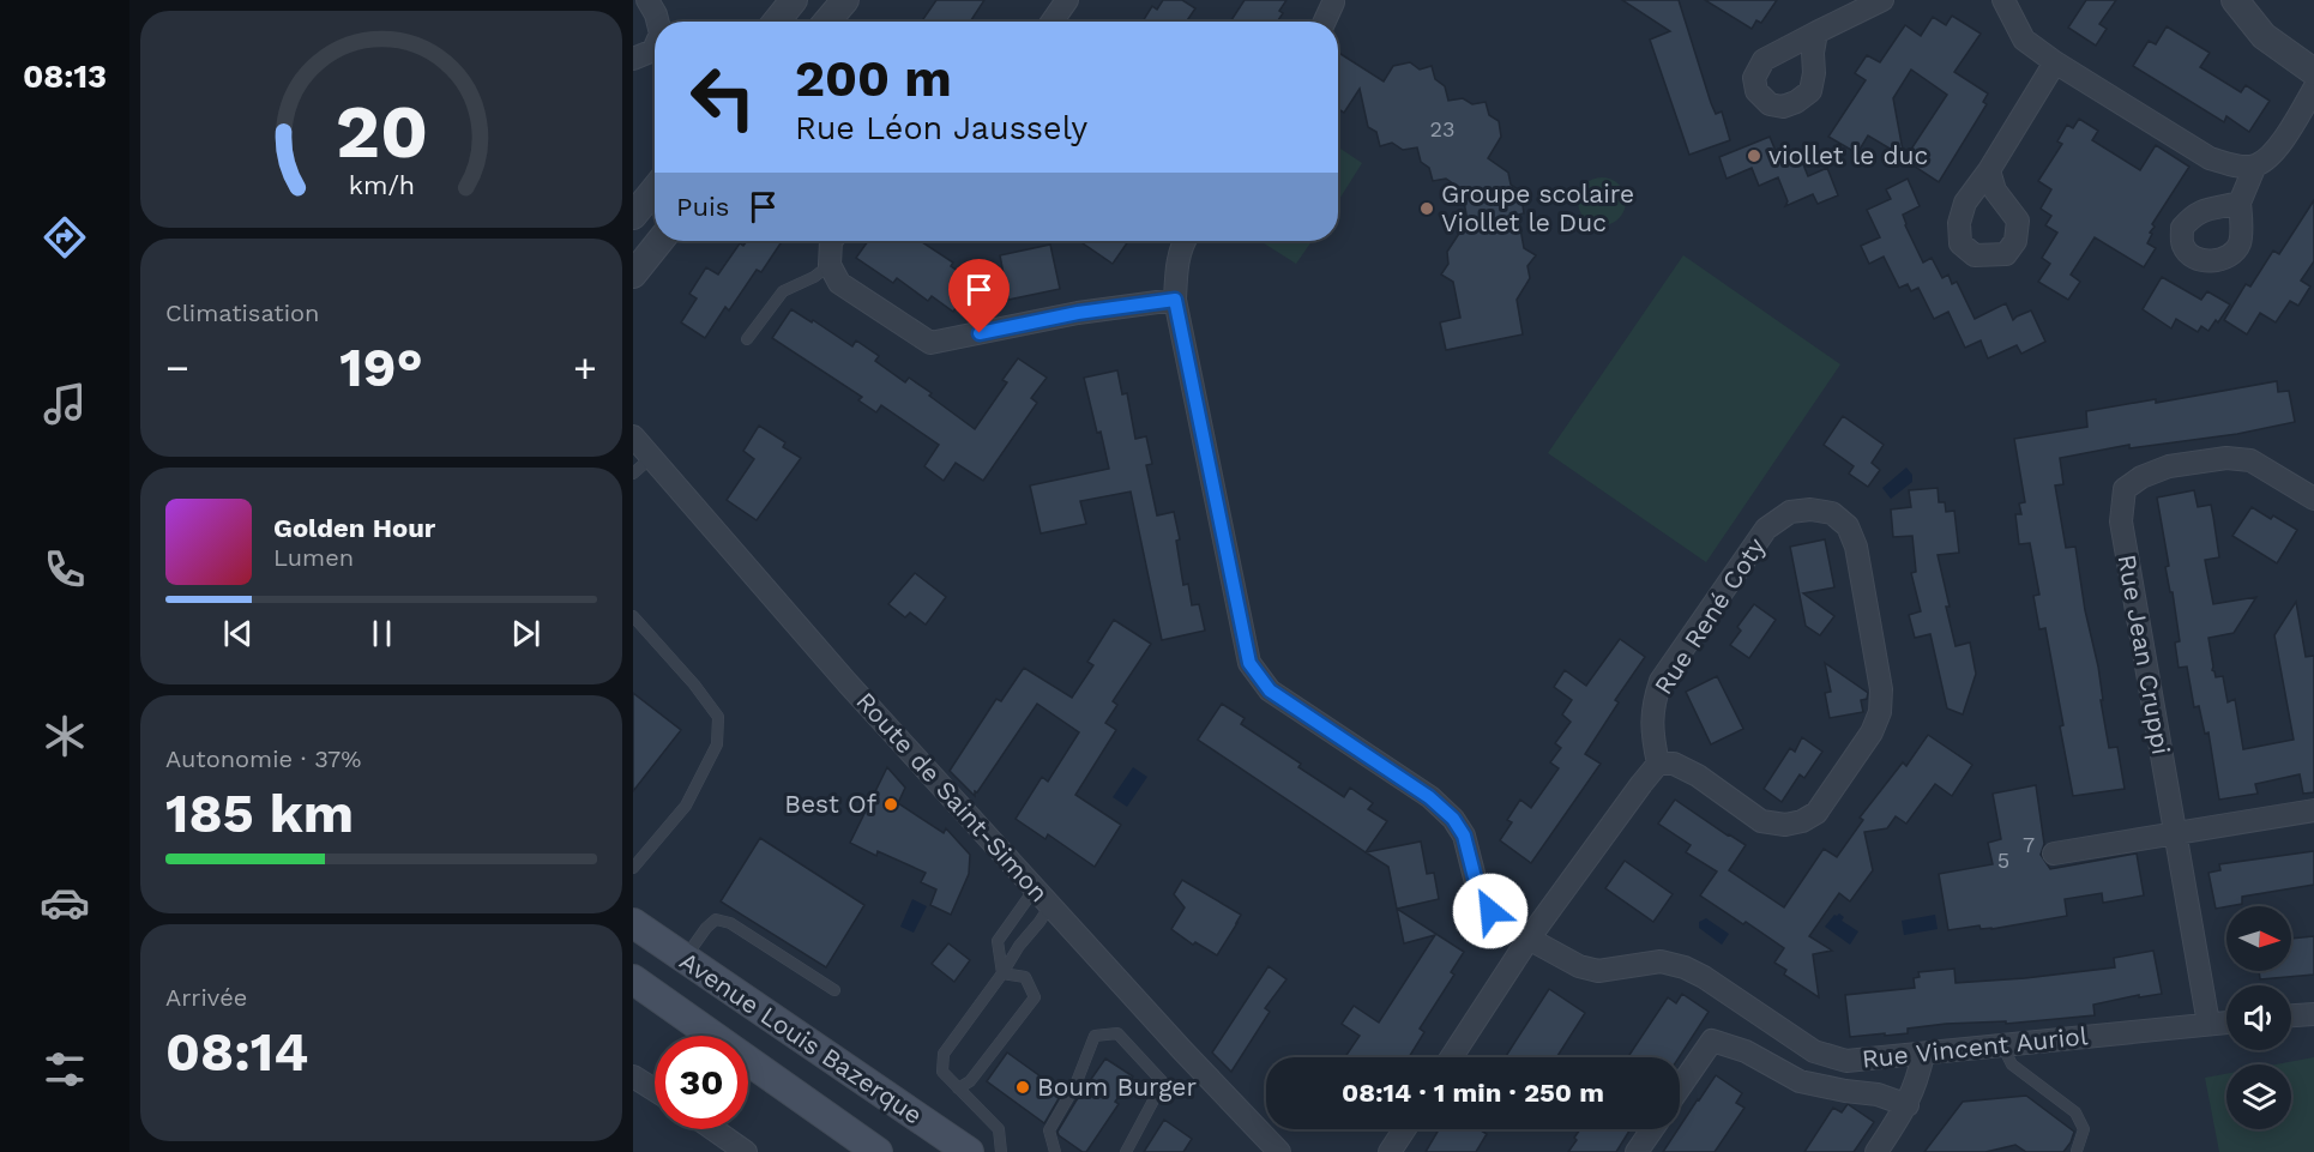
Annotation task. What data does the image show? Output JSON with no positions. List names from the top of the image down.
{
  "streets": {
    "main road": ["Avenue Louis Bazerque"],
    "street": [
      "Rue René Coty",
      "Rue Jean Cruppi",
      "Route de Saint-Simon",
      "Rue Vincent Auriol"
    ]
  },
  "crossings": [
    ["Rue Jean Cruppi", "Rue Vincent Auriol"]
  ],
  "places": [
    "viollet le duc",
    "Groupe scolaire Viollet le Duc",
    "Best Of",
    "Boum Burger"
  ],
  "house_numbers": ["23", "7", "5"],
  "north": "right",
  "page": {
    "tabs": "08:13",
    "turn": ["200 m", "Rue Léon Jaussely"],
    "then": "Puis",
    "tile": [
      "Climatisation",
      ["Autonomie · 37%", "185 km"],
      ["Arrivée", "08:14"]
    ],
    "heat": ["−", "19°", "+"],
    "song": ["Golden Hour", "Lumen"],
    "limit": "30",
    "trip": "08:14 · 1 min · 250 m",
    "gauge": ["20", "km/h"]
  }
}
